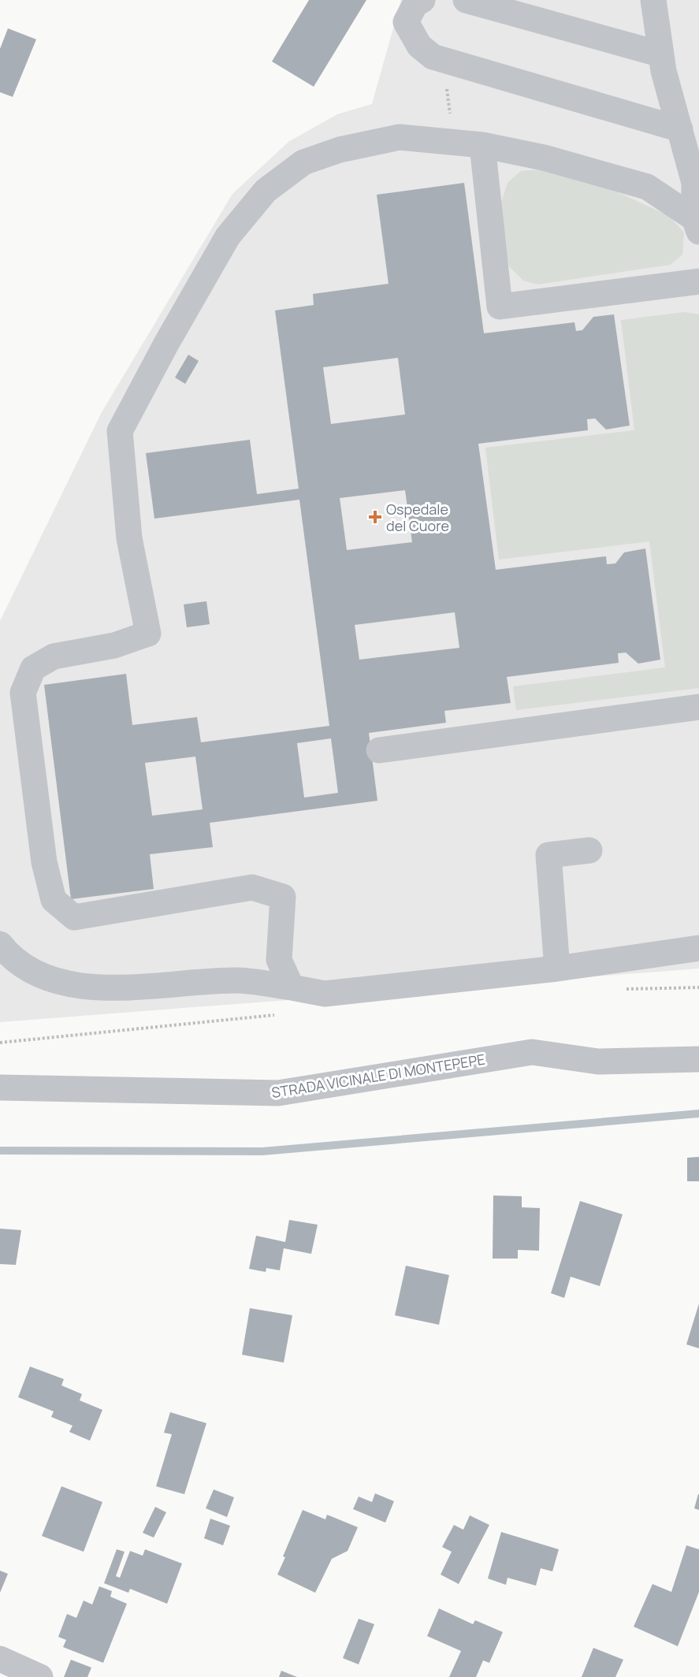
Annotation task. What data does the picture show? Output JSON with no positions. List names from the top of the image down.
{
  "streets": {
    "street": ["STRADA VICINALE DI MONTEPEPE"]
  },
  "places": {
    "health": ["Ospedale del Cuore"]
  }
}
